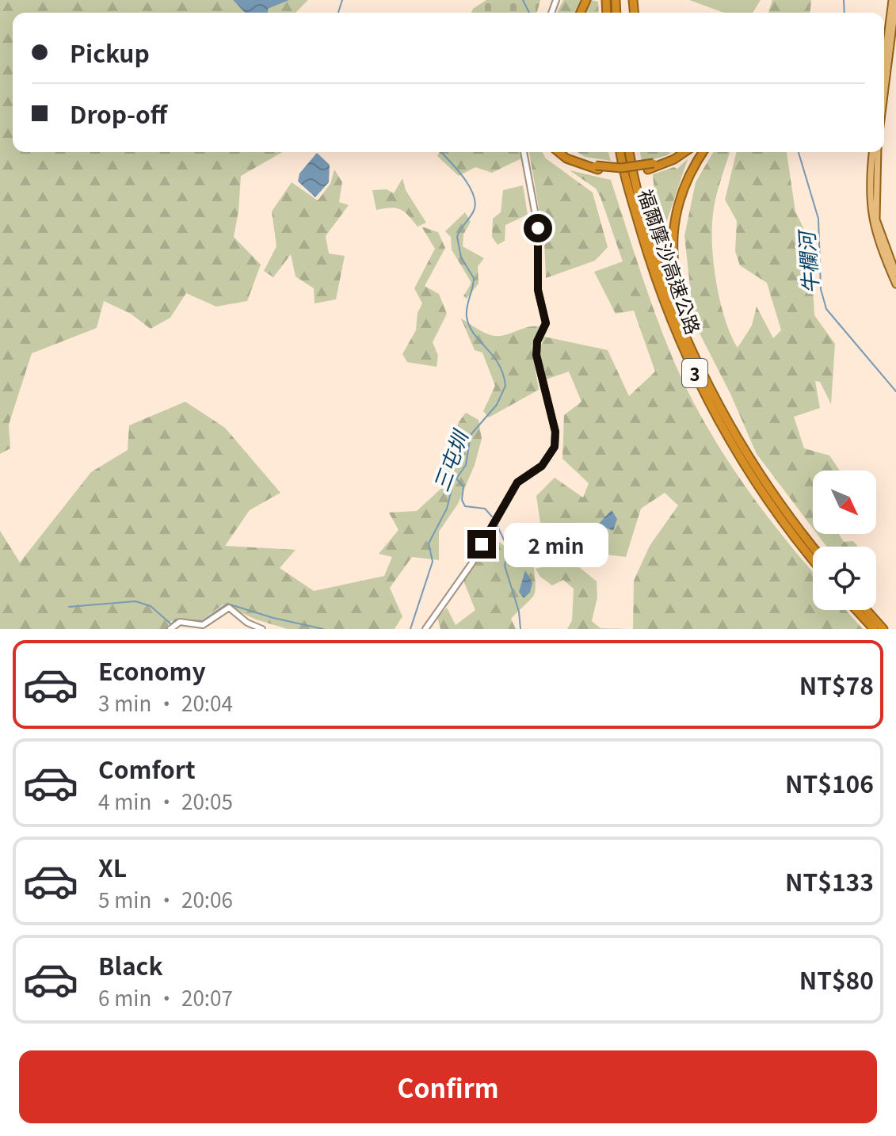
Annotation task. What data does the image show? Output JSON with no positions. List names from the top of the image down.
{
  "streets": {
    "highway": ["福爾摩沙高速公路", "3"]
  },
  "water": ["牛欄河", "三屯圳"],
  "north": "bottom right",
  "page": {
    "banner": ["Pickup", "Drop-off"],
    "bubble": "2 min",
    "list": [
      {
        "name": "Economy",
        "note": "3 min · 20:04",
        "value": "NT$78"
      },
      {
        "name": "Comfort",
        "note": "4 min · 20:05",
        "value": "NT$106"
      },
      {
        "name": "XL",
        "note": "5 min · 20:06",
        "value": "NT$133"
      },
      {
        "name": "Black",
        "note": "6 min · 20:07",
        "value": "NT$80"
      }
    ],
    "buttons": "Confirm"
  }
}
